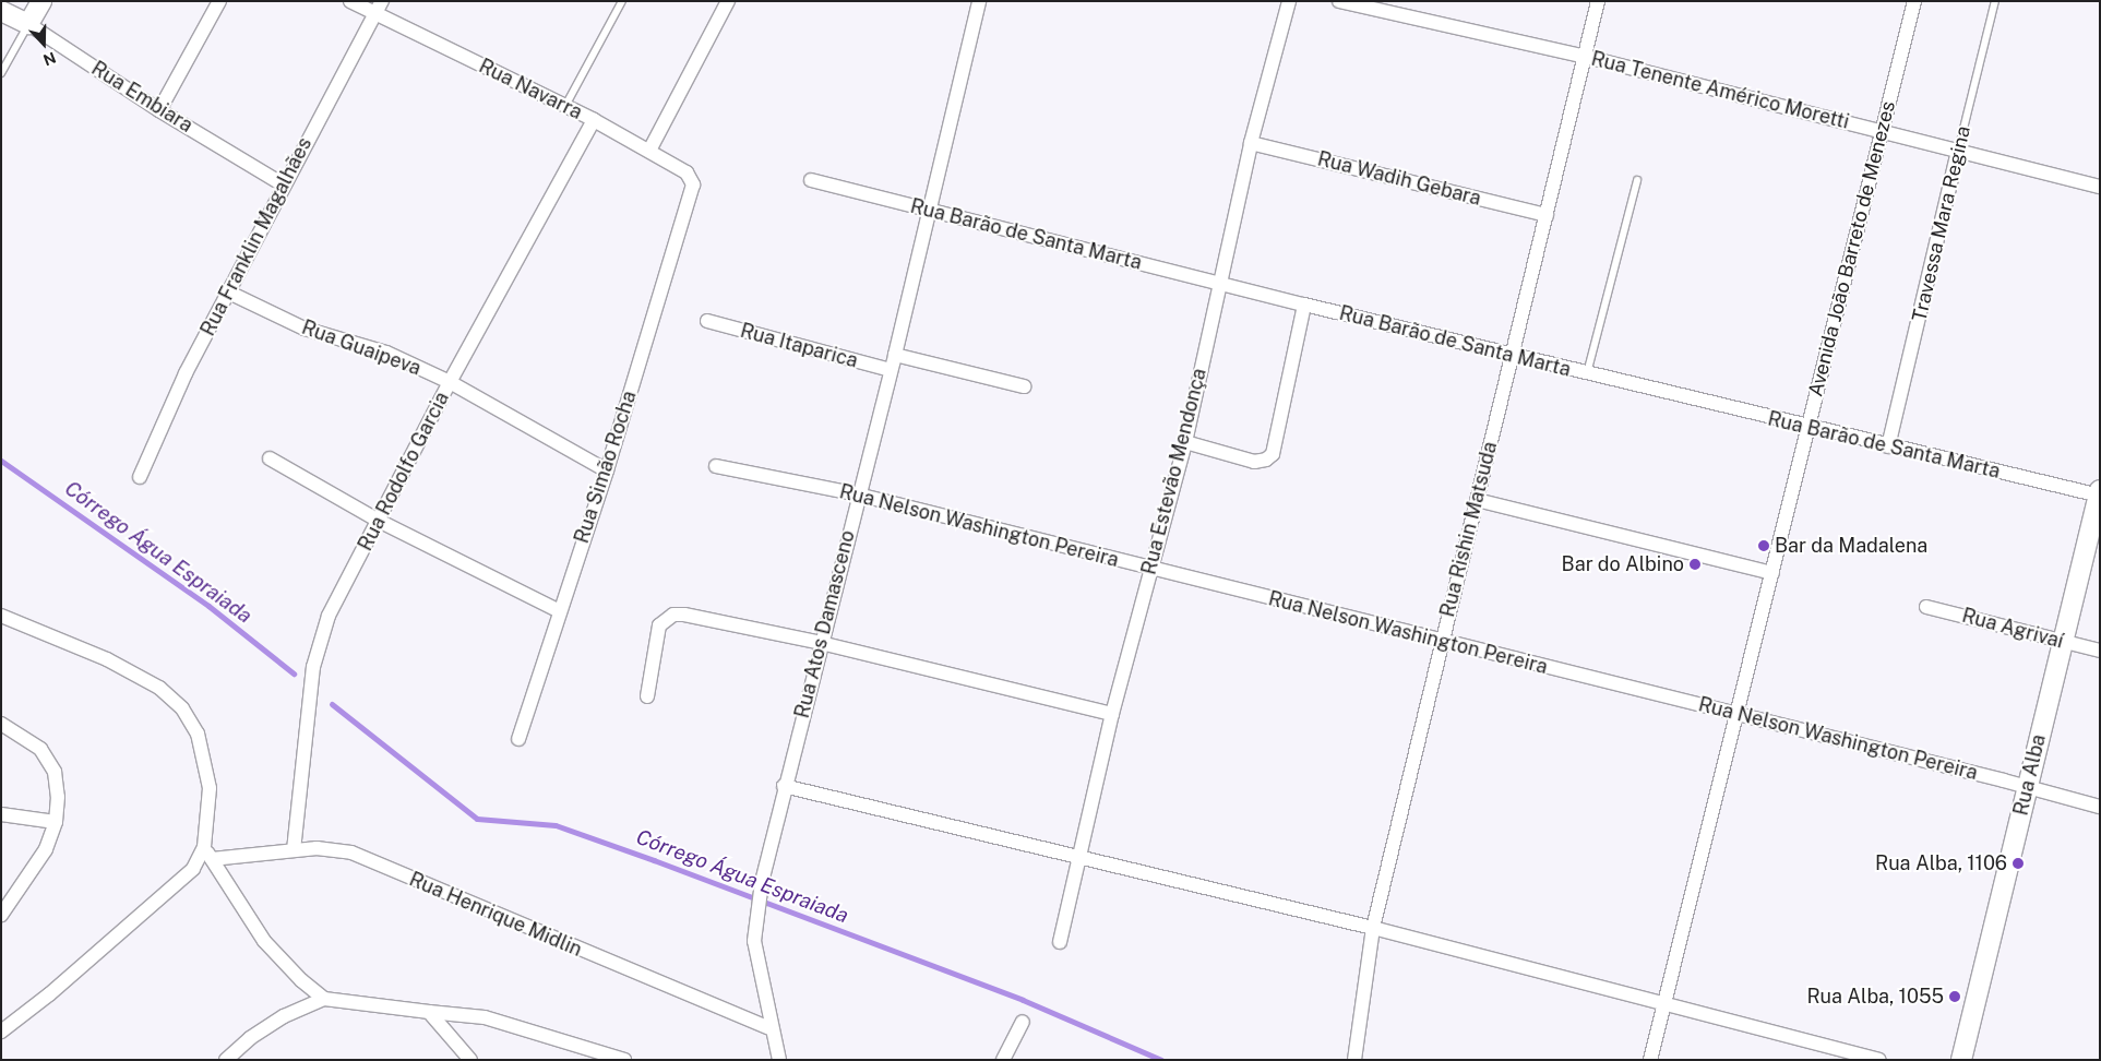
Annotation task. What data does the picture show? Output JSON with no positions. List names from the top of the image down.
{
  "streets": {
    "street": [
      "Rua Navarra",
      "Rua Tenente Américo Moretti",
      "Rua Embiara",
      "Rua Wadih Gebara",
      "Travessa Mara Regina",
      "Rua Barão de Santa Marta",
      "Rua Franklin Magalhães",
      "Avenida João Barreto de Menezes",
      "Rua Itaparica",
      "Rua Guaipeva",
      "Rua Simão Rocha",
      "Rua Rodolfo Garcia",
      "Rua Estevão Mendonça",
      "Rua Nelson Washington Pereira",
      "Rua Rishin Matsuda",
      "Rua Atos Damasceno",
      "Rua Agrivaí",
      "Rua Alba",
      "Rua Henrique Midlin"
    ]
  },
  "crossings": [
    ["Rua Navarra", "Rua Franklin Magalhães"],
    ["Rua Navarra", "Rua Simão Rocha"],
    ["Rua Navarra", "Rua Rodolfo Garcia"],
    ["Rua Tenente Américo Moretti", "Travessa Mara Regina"],
    ["Rua Tenente Américo Moretti", "Avenida João Barreto de Menezes"],
    ["Rua Tenente Américo Moretti", "Rua Rishin Matsuda"],
    ["Rua Embiara", "Rua Franklin Magalhães"],
    ["Rua Wadih Gebara", "Rua Estevão Mendonça"],
    ["Rua Wadih Gebara", "Rua Rishin Matsuda"],
    ["Travessa Mara Regina", "Rua Barão de Santa Marta"],
    ["Rua Barão de Santa Marta", "Avenida João Barreto de Menezes"],
    ["Rua Barão de Santa Marta", "Rua Estevão Mendonça"],
    ["Rua Barão de Santa Marta", "Rua Rishin Matsuda"],
    ["Rua Barão de Santa Marta", "Rua Atos Damasceno"],
    ["Rua Barão de Santa Marta", "Rua Alba"],
    ["Rua Franklin Magalhães", "Rua Guaipeva"],
    ["Avenida João Barreto de Menezes", "Rua Nelson Washington Pereira"],
    ["Rua Itaparica", "Rua Atos Damasceno"],
    ["Rua Guaipeva", "Rua Simão Rocha"],
    ["Rua Guaipeva", "Rua Rodolfo Garcia"],
    ["Rua Rodolfo Garcia", "Rua Henrique Midlin"],
    ["Rua Estevão Mendonça", "Rua Nelson Washington Pereira"],
    ["Rua Nelson Washington Pereira", "Rua Rishin Matsuda"],
    ["Rua Nelson Washington Pereira", "Rua Atos Damasceno"],
    ["Rua Nelson Washington Pereira", "Rua Alba"],
    ["Rua Atos Damasceno", "Rua Henrique Midlin"],
    ["Rua Agrivaí", "Rua Alba"]
  ],
  "water": ["Córrego Água Espraiada"],
  "places": [
    "Bar da Madalena",
    "Bar do Albino",
    "Rua Alba, 1106",
    "Rua Alba, 1055"
  ],
  "north": "bottom"
}
